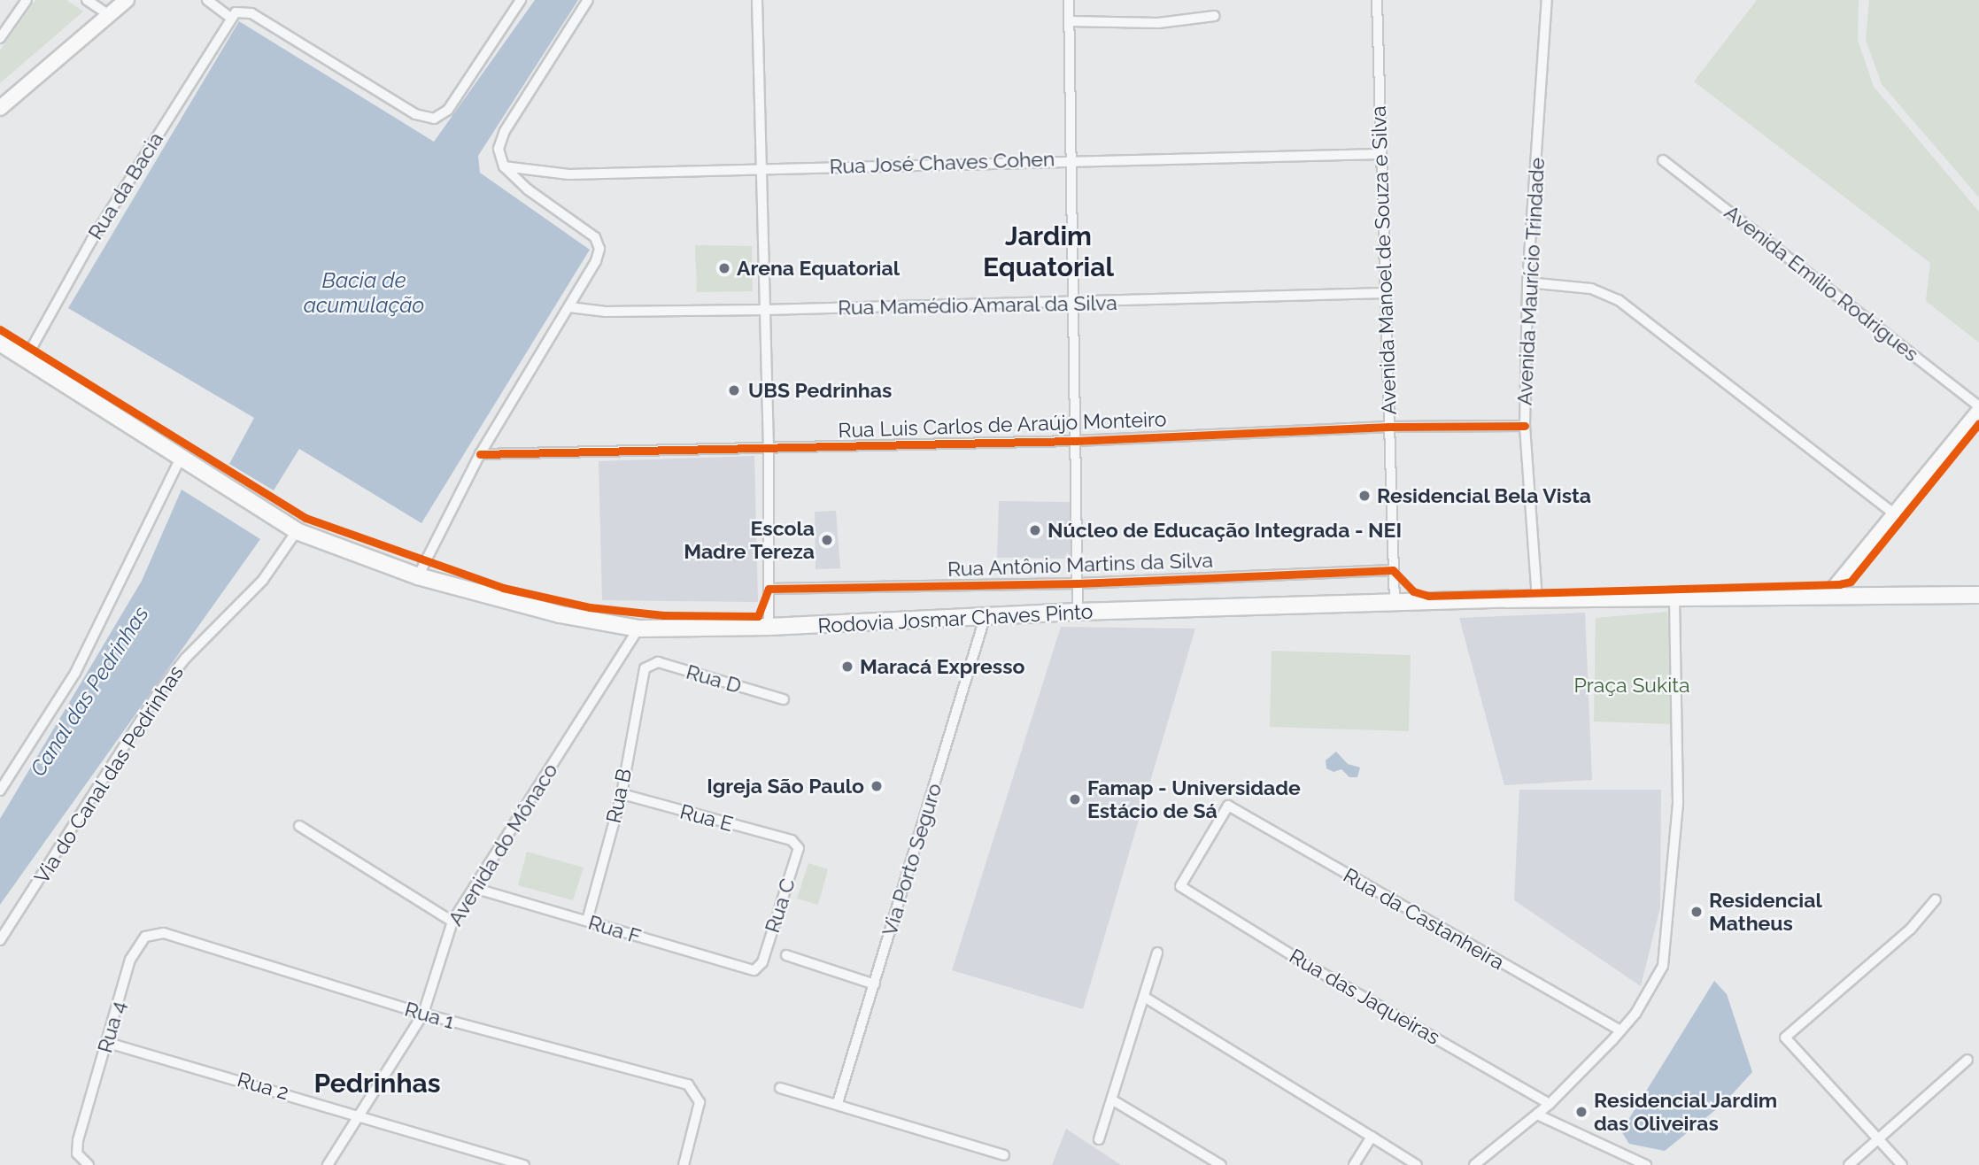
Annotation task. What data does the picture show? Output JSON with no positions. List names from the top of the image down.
{
  "streets": {
    "main road": ["Rodovia Josmar Chaves Pinto"],
    "street": [
      "Rua José Chaves Cohen",
      "Rua da Bacia",
      "Avenida Manoel de Souza e Silva",
      "Avenida Maurício Trindade",
      "Avenida Emílio Rodrigues",
      "Rua Mamédio Amaral da Silva",
      "Rua Luis Carlos de Araújo Monteiro",
      "Rua Antônio Martins da Silva",
      "Rua D",
      "Via do Canal das Pedrinhas",
      "Rua B",
      "Rua E",
      "Avenida do Mônaco",
      "Via Porto Seguro",
      "Rua C",
      "Rua da Castanheira",
      "Rua F",
      "Rua das Jaqueiras",
      "Rua 1",
      "Rua 4",
      "Rua 2"
    ]
  },
  "crossings": [
    ["Rua José Chaves Cohen", "Avenida Manoel de Souza e Silva"],
    ["Rua da Bacia", "Rodovia Josmar Chaves Pinto"],
    ["Avenida Manoel de Souza e Silva", "Rua Mamédio Amaral da Silva"],
    ["Avenida Manoel de Souza e Silva", "Rua Luis Carlos de Araújo Monteiro"],
    ["Avenida Manoel de Souza e Silva", "Rua Antônio Martins da Silva"],
    ["Avenida Manoel de Souza e Silva", "Rodovia Josmar Chaves Pinto"],
    ["Avenida Maurício Trindade", "Rua Luis Carlos de Araújo Monteiro"],
    ["Avenida Maurício Trindade", "Rodovia Josmar Chaves Pinto"],
    ["Rodovia Josmar Chaves Pinto", "Via do Canal das Pedrinhas"],
    ["Rodovia Josmar Chaves Pinto", "Avenida do Mônaco"],
    ["Rodovia Josmar Chaves Pinto", "Via Porto Seguro"],
    ["Rua D", "Rua B"],
    ["Rua B", "Rua E"],
    ["Rua B", "Rua F"],
    ["Rua E", "Rua C"],
    ["Avenida do Mônaco", "Rua F"],
    ["Avenida do Mônaco", "Rua 1"],
    ["Avenida do Mônaco", "Rua 2"],
    ["Rua C", "Rua F"],
    ["Rua da Castanheira", "Rua das Jaqueiras"],
    ["Rua 1", "Rua 4"],
    ["Rua 4", "Rua 2"]
  ],
  "districts": ["Jardim Equatorial", "Pedrinhas"],
  "water": ["Bacia de acumulação", "Canal das Pedrinhas"],
  "parks": ["Praça Sukita"],
  "places": [
    "Arena Equatorial",
    "UBS Pedrinhas",
    "Residencial Bela Vista",
    "Núcleo de Educação Integrada - NEI",
    "Escola Madre Tereza",
    "Maracá Expresso",
    "Igreja São Paulo",
    "Famap - Universidade Estácio de Sá",
    "Residencial Matheus",
    "Residencial Jardim das Oliveiras"
  ]
}
